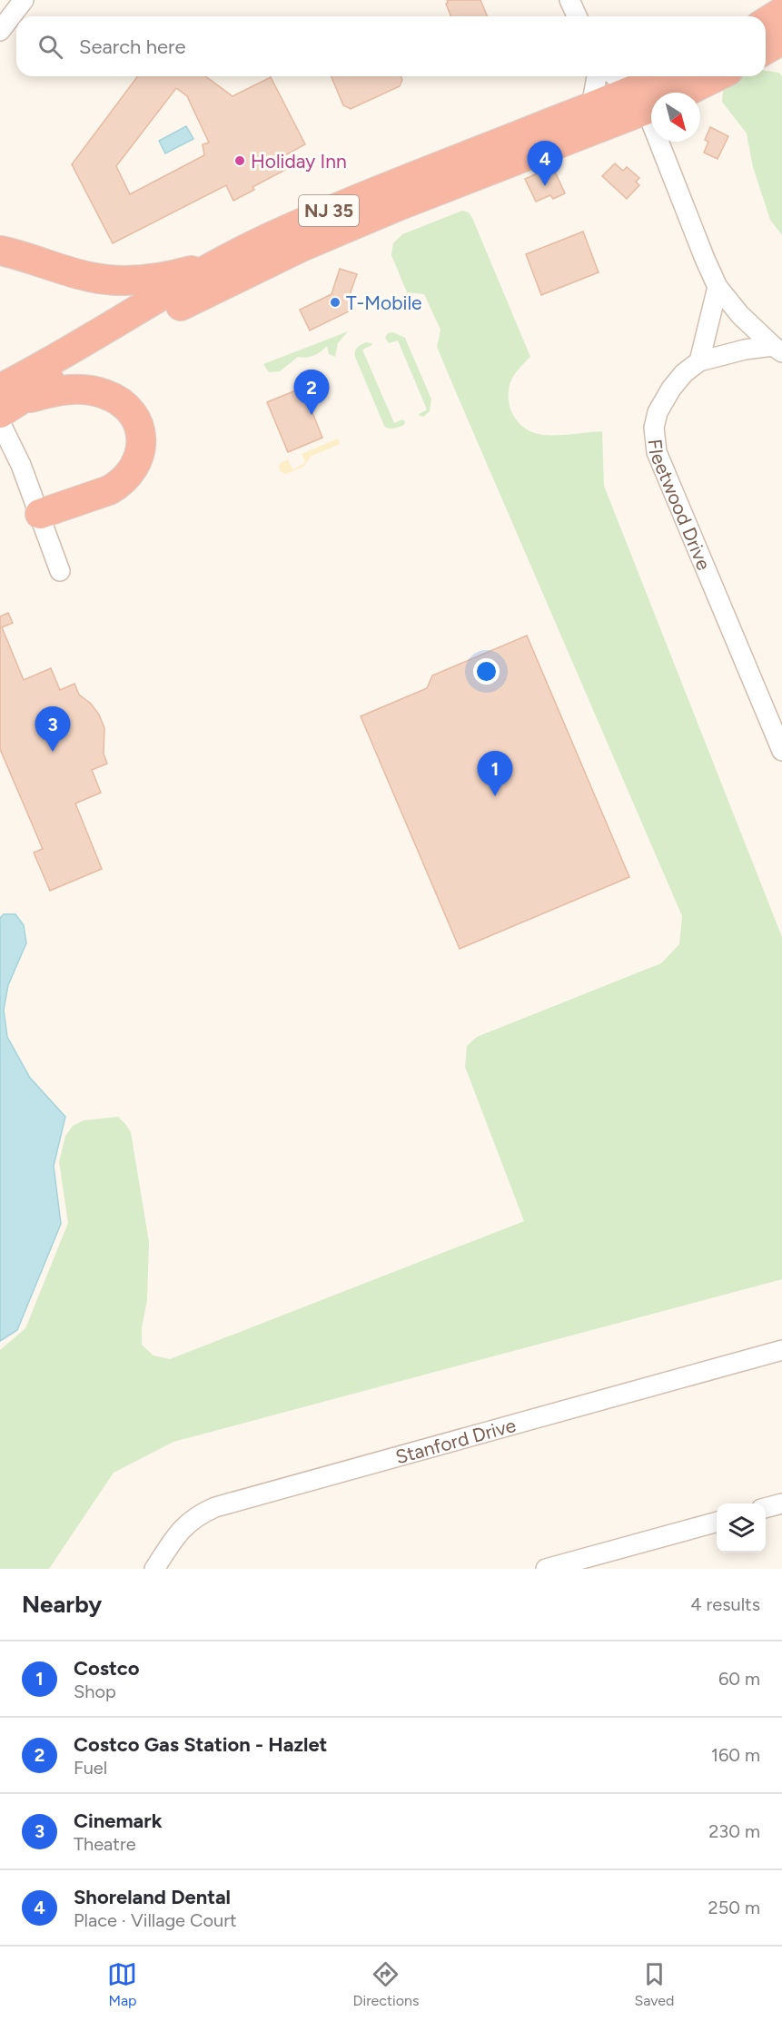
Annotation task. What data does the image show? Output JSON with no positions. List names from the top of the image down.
{
  "streets": {
    "highway": ["NJ 35"],
    "street": ["Fleetwood Drive", "Stanford Drive"]
  },
  "places": ["Holiday Inn", "T-Mobile"],
  "north": "bottom right",
  "page": {
    "search": "Search here",
    "pins": [
      "4",
      "2",
      "3",
      "1"
    ],
    "heading": ["Nearby", "4 results"],
    "list": [
      {
        "mark": "1",
        "name": "Costco",
        "note": "Shop",
        "value": "60 m"
      },
      {
        "mark": "2",
        "name": "Costco Gas Station - Hazlet",
        "note": "Fuel",
        "value": "160 m"
      },
      {
        "mark": "3",
        "name": "Cinemark",
        "note": "Theatre",
        "value": "230 m"
      },
      {
        "mark": "4",
        "name": "Shoreland Dental",
        "note": "Place · Village Court",
        "value": "250 m"
      }
    ],
    "nav": ["Map", "Directions", "Saved"]
  }
}
